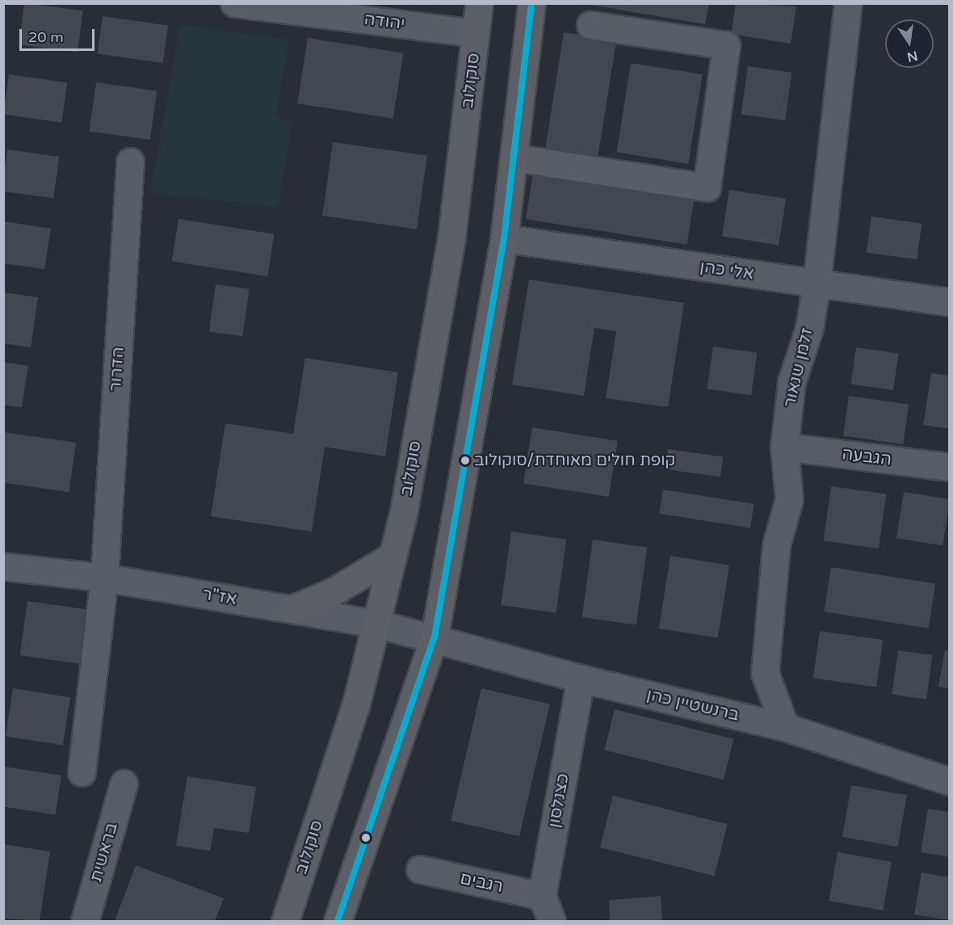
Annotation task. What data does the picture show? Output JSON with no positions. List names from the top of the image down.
{
  "streets": {
    "main road": ["סוקולוב"],
    "street": [
      "יהודה",
      "אלי כהן",
      "זלמן שנאור",
      "הדרור",
      "הגבעה",
      "אז\"ר",
      "ברנשטיין כהן",
      "כצנלסון",
      "בראשית",
      "רגבים"
    ]
  },
  "crossings": [
    ["יהודה", "סוקולוב"],
    ["סוקולוב", "אז\"ר"],
    ["אלי כהן", "זלמן שנאור"],
    ["זלמן שנאור", "הגבעה"],
    ["זלמן שנאור", "ברנשטיין כהן"],
    ["הדרור", "אז\"ר"],
    ["אז\"ר", "ברנשטיין כהן"],
    ["ברנשטיין כהן", "כצנלסון"],
    ["כצנלסון", "רגבים"]
  ],
  "places": ["קופת חולים מאוחדת/סוקולוב"],
  "scale_bar": "20 m",
  "north": "bottom"
}
